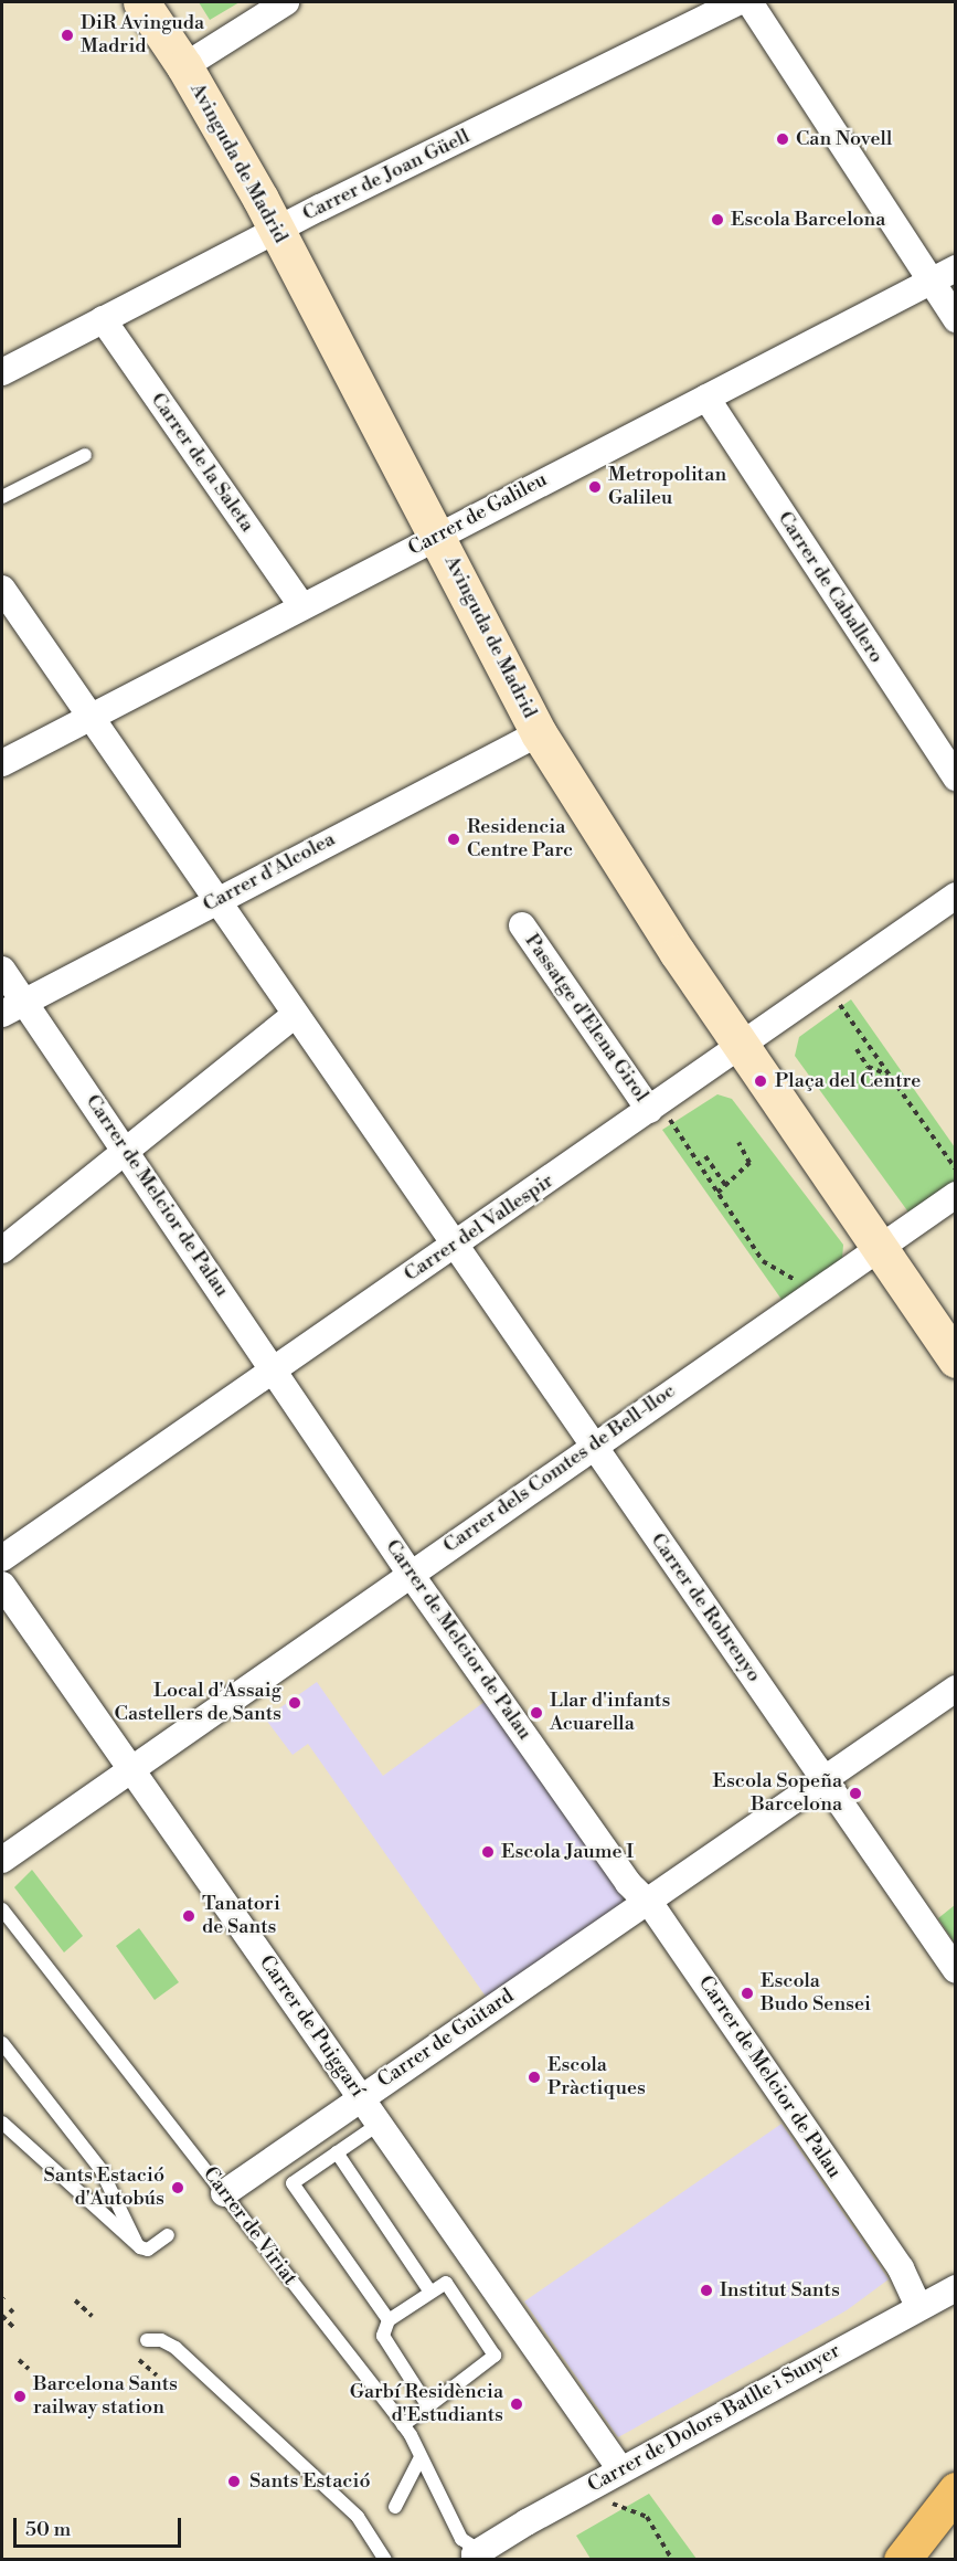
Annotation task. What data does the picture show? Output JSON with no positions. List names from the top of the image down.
{
  "streets": {
    "main road": ["Avinguda de Madrid"],
    "street": [
      "Carrer de Joan Güell",
      "Carrer de la Saleta",
      "Carrer de Galileu",
      "Carrer de Caballero",
      "Carrer d'Alcolea",
      "Passatge d'Elena Girol",
      "Carrer de Melcior de Palau",
      "Carrer del Vallespir",
      "Carrer dels Comtes de Bell-lloc",
      "Carrer de Robrenyo",
      "Carrer de Puiggarí",
      "Carrer de Guitard",
      "Carrer de Dolors Batlle i Sunyer"
    ],
    "lane": ["Carrer de Viriat"]
  },
  "crossings": [
    ["Avinguda de Madrid", "Carrer de Joan Güell"],
    ["Avinguda de Madrid", "Carrer de Galileu"],
    ["Avinguda de Madrid", "Carrer d'Alcolea"],
    ["Avinguda de Madrid", "Carrer del Vallespir"],
    ["Avinguda de Madrid", "Carrer dels Comtes de Bell-lloc"],
    ["Carrer de Joan Güell", "Carrer de la Saleta"],
    ["Carrer de la Saleta", "Carrer de Galileu"],
    ["Carrer de Galileu", "Carrer de Caballero"],
    ["Carrer de Galileu", "Carrer de Robrenyo"],
    ["Carrer d'Alcolea", "Carrer de Melcior de Palau"],
    ["Carrer d'Alcolea", "Carrer de Robrenyo"],
    ["Passatge d'Elena Girol", "Carrer del Vallespir"],
    ["Carrer de Melcior de Palau", "Carrer del Vallespir"],
    ["Carrer de Melcior de Palau", "Carrer dels Comtes de Bell-lloc"],
    ["Carrer de Melcior de Palau", "Carrer de Guitard"],
    ["Carrer de Melcior de Palau", "Carrer de Dolors Batlle i Sunyer"],
    ["Carrer del Vallespir", "Carrer de Robrenyo"],
    ["Carrer dels Comtes de Bell-lloc", "Carrer de Robrenyo"],
    ["Carrer dels Comtes de Bell-lloc", "Carrer de Puiggarí"],
    ["Carrer de Robrenyo", "Carrer de Guitard"],
    ["Carrer de Puiggarí", "Carrer de Guitard"],
    ["Carrer de Puiggarí", "Carrer de Dolors Batlle i Sunyer"],
    ["Carrer de Guitard", "Carrer de Viriat"],
    ["Carrer de Viriat", "Carrer de Dolors Batlle i Sunyer"]
  ],
  "places": [
    "DiR Avinguda Madrid",
    "Can Novell",
    "Escola Barcelona",
    "Metropolitan Galileu",
    "Residencia Centre Parc",
    "Plaça del Centre",
    "Local d'Assaig Castellers de Sants",
    "Llar d'infants Acuarella",
    "Escola Sopeña Barcelona",
    "Escola Jaume I",
    "Tanatori de Sants",
    "Escola Budo Sensei",
    "Escola Pràctiques",
    "Sants Estació d'Autobús",
    "Institut Sants",
    "Barcelona Sants railway station",
    "Garbí Residència d'Estudiants",
    "Sants Estació"
  ],
  "scale_bar": "50 m"
}
